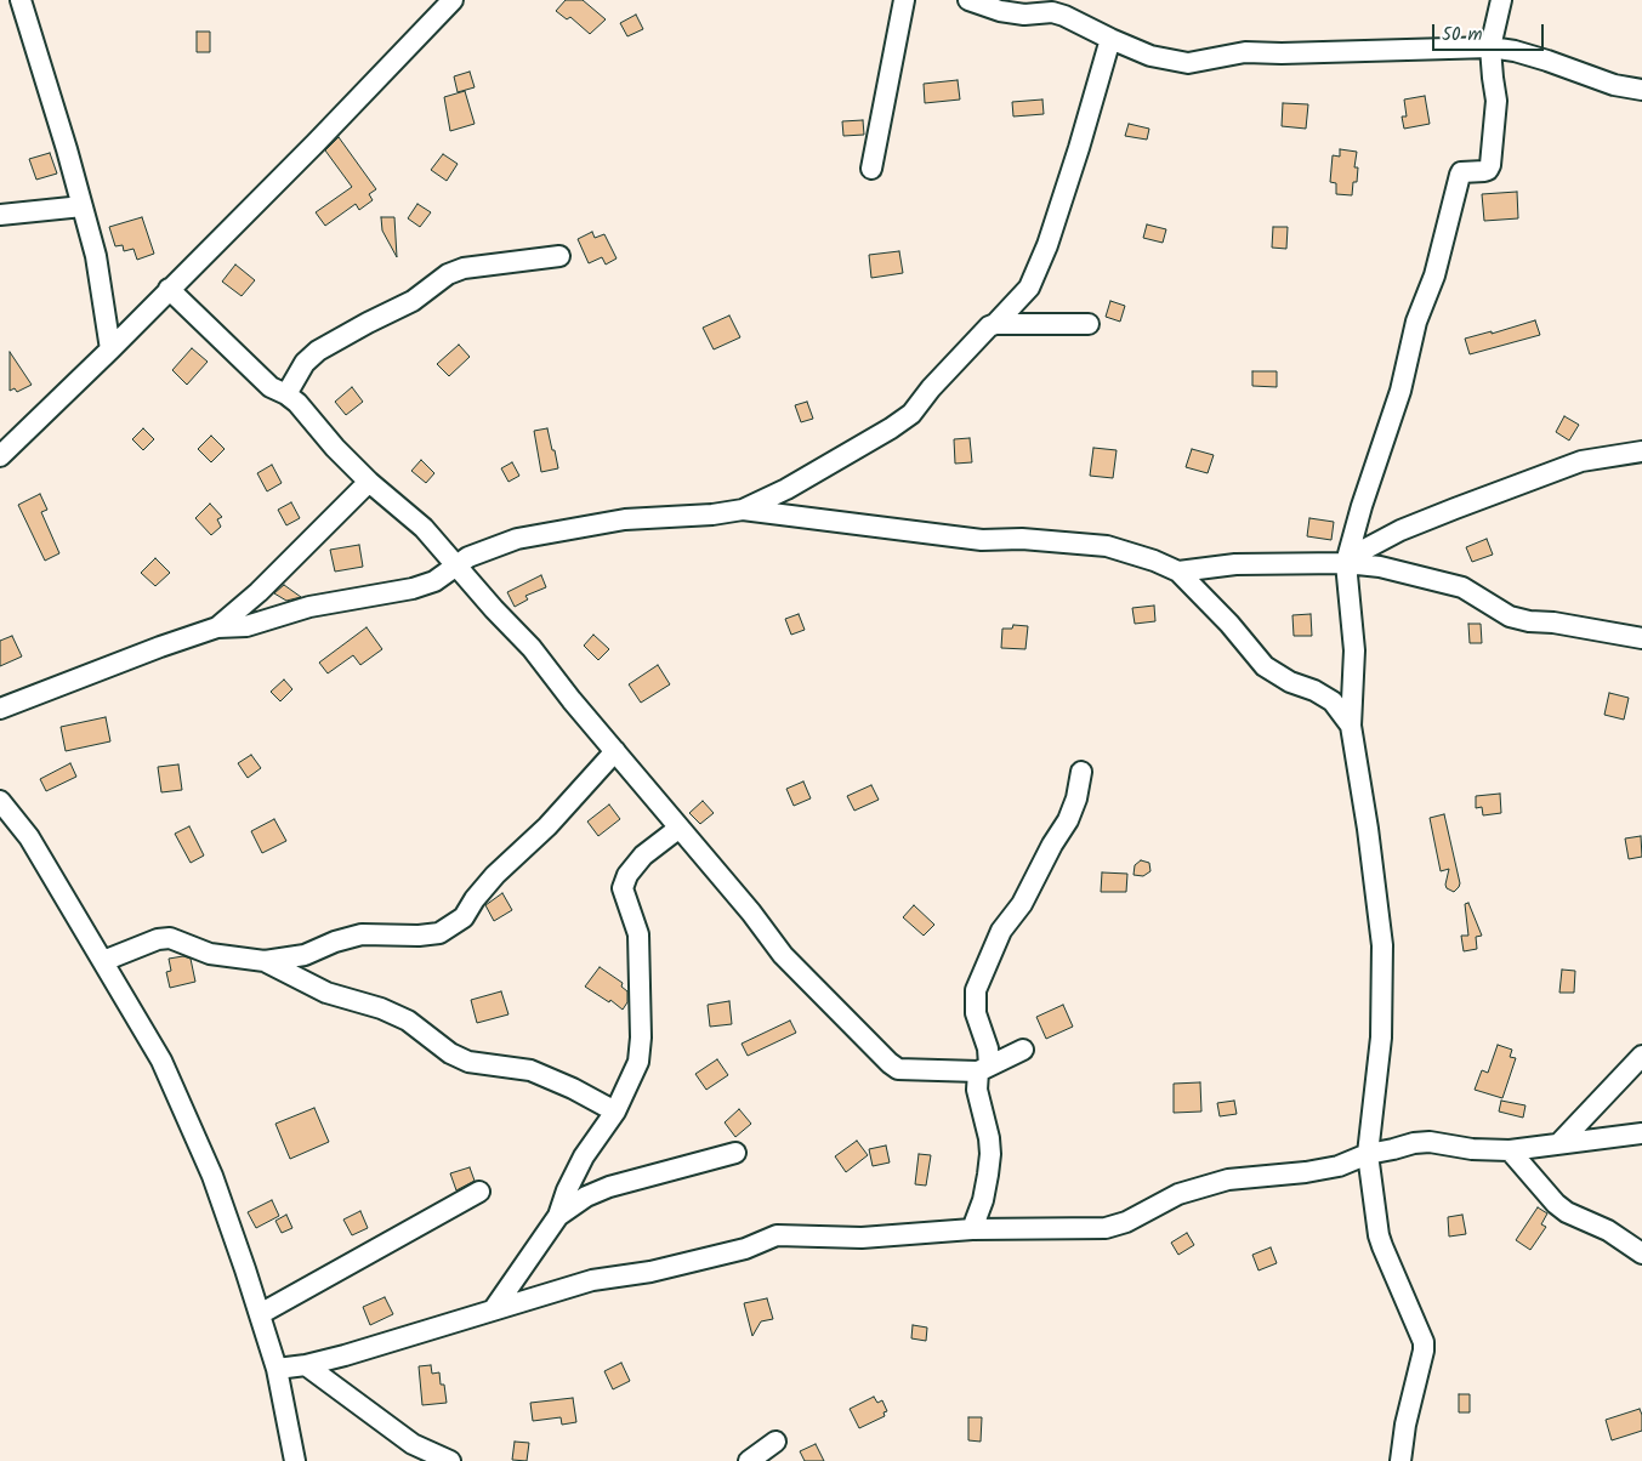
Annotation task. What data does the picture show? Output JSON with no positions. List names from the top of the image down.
{
  "scale_bar": "50 m"
}
